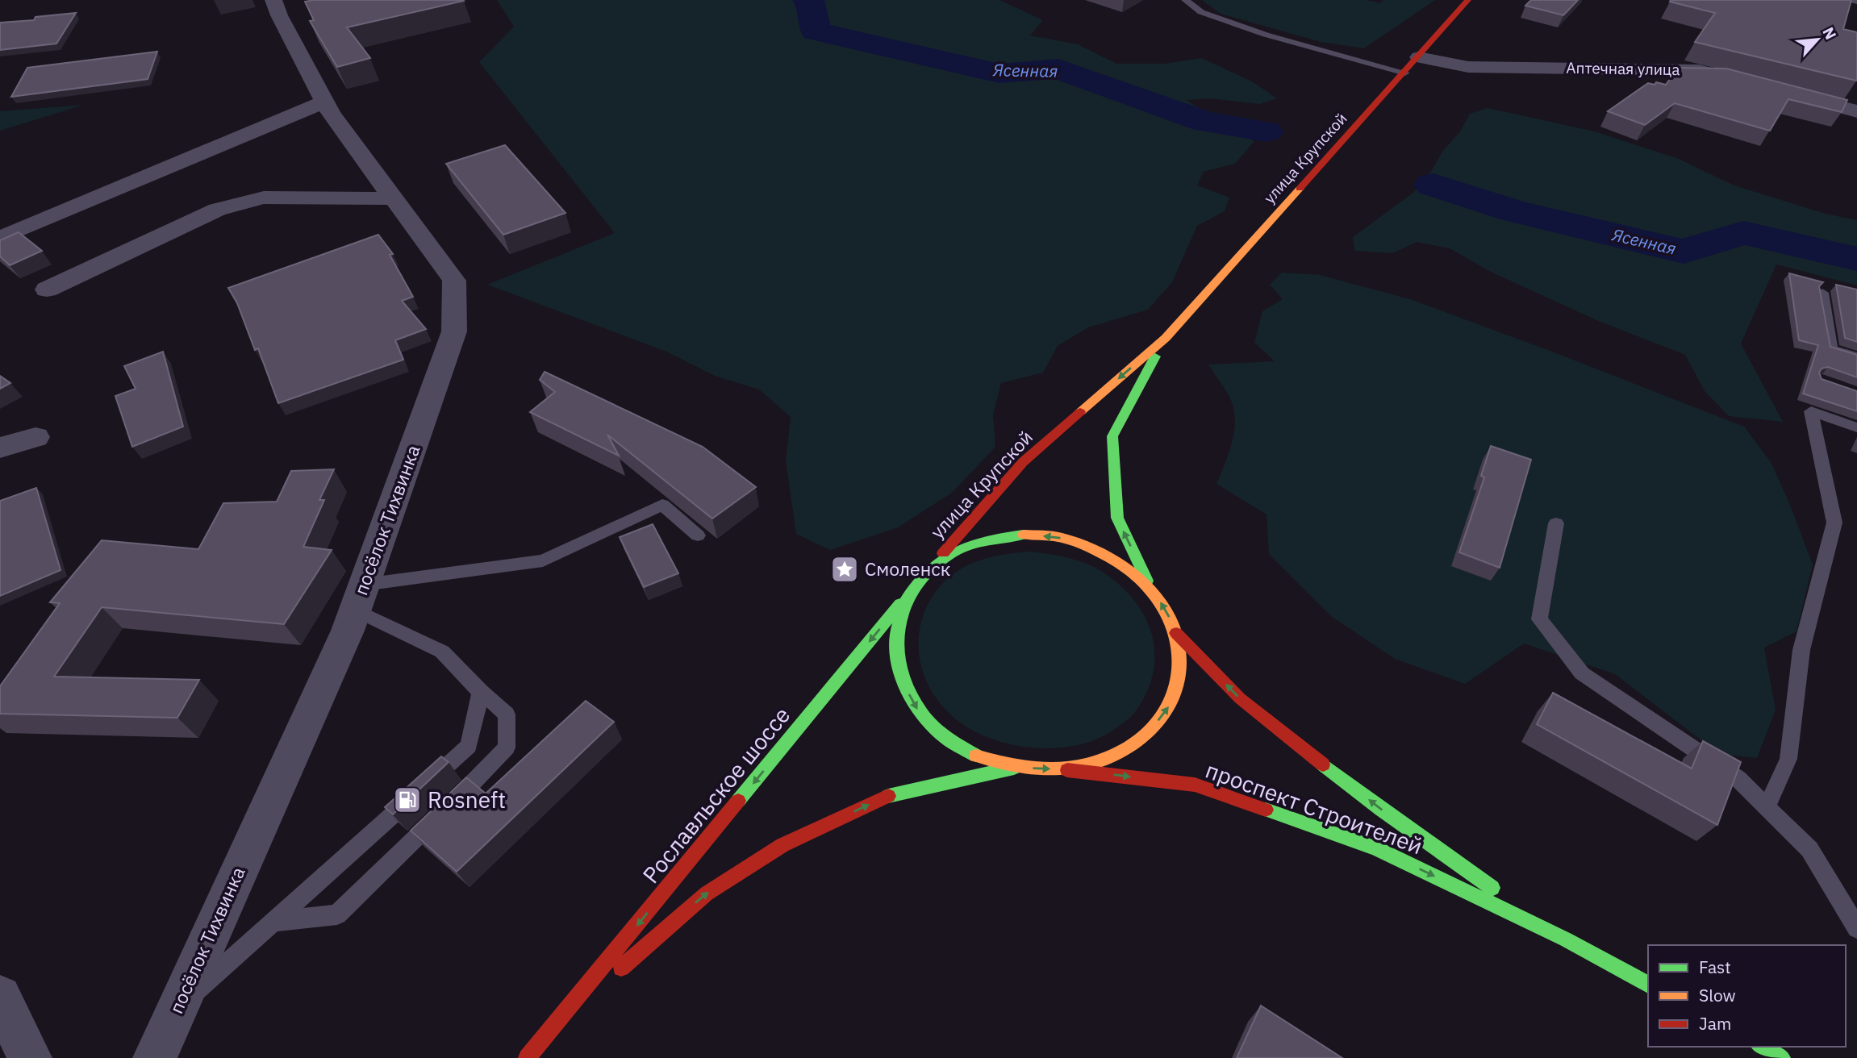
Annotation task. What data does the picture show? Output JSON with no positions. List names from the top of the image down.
{
  "streets": {
    "main road": ["улица Крупской", "Рославльское шоссе", "проспект Строителей"],
    "street": ["Аптечная улица", "посёлок Тихвинка"]
  },
  "crossings": [
    ["Аптечная улица", "улица Крупской"]
  ],
  "water": ["Ясенная"],
  "places": {
    "place": ["Смоленск"],
    "fuel station": ["Rosneft"]
  },
  "legend": ["Fast", "Slow", "Jam"],
  "north": "top right"
}
